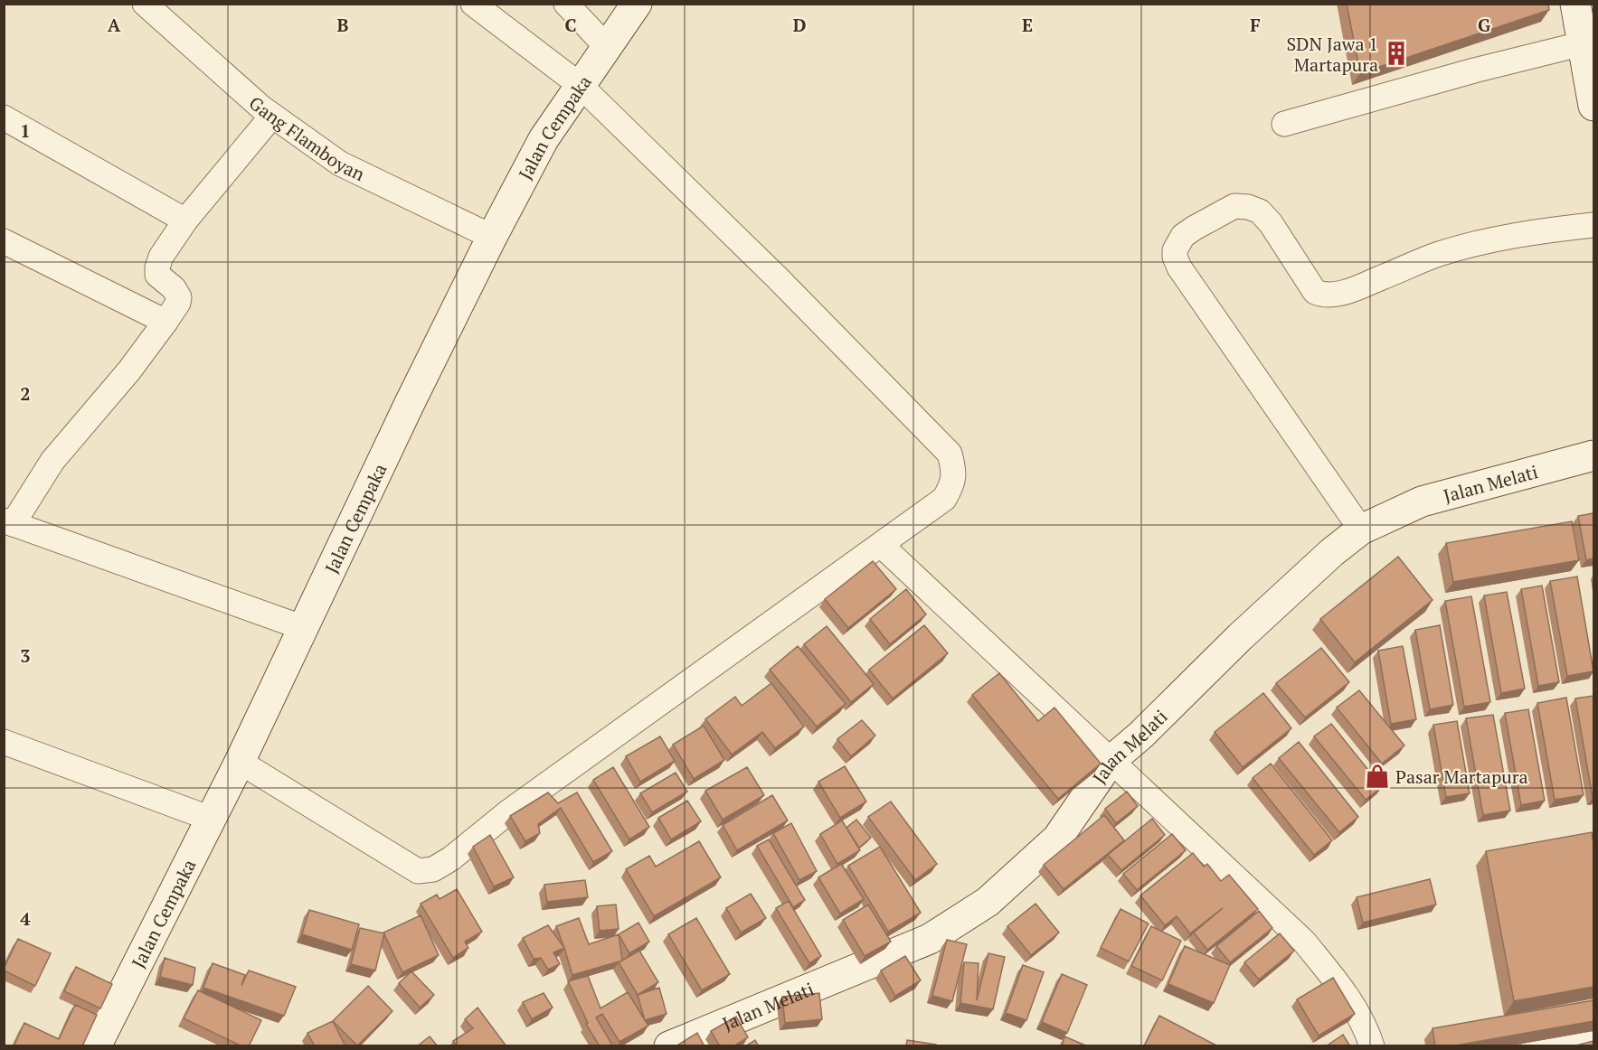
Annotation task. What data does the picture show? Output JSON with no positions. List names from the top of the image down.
{
  "streets": {
    "street": ["Jalan Cempaka", "Gang Flamboyan", "Jalan Melati"]
  },
  "crossings": [
    ["Jalan Cempaka", "Gang Flamboyan"]
  ],
  "places": {
    "building": ["SDN Jawa 1 Martapura"],
    "shop": ["Pasar Martapura"]
  },
  "grid": {
    "columns": [
      "A",
      "B",
      "C",
      "D",
      "E",
      "F",
      "G"
    ],
    "rows": [
      "1",
      "2",
      "3",
      "4"
    ]
  }
}
